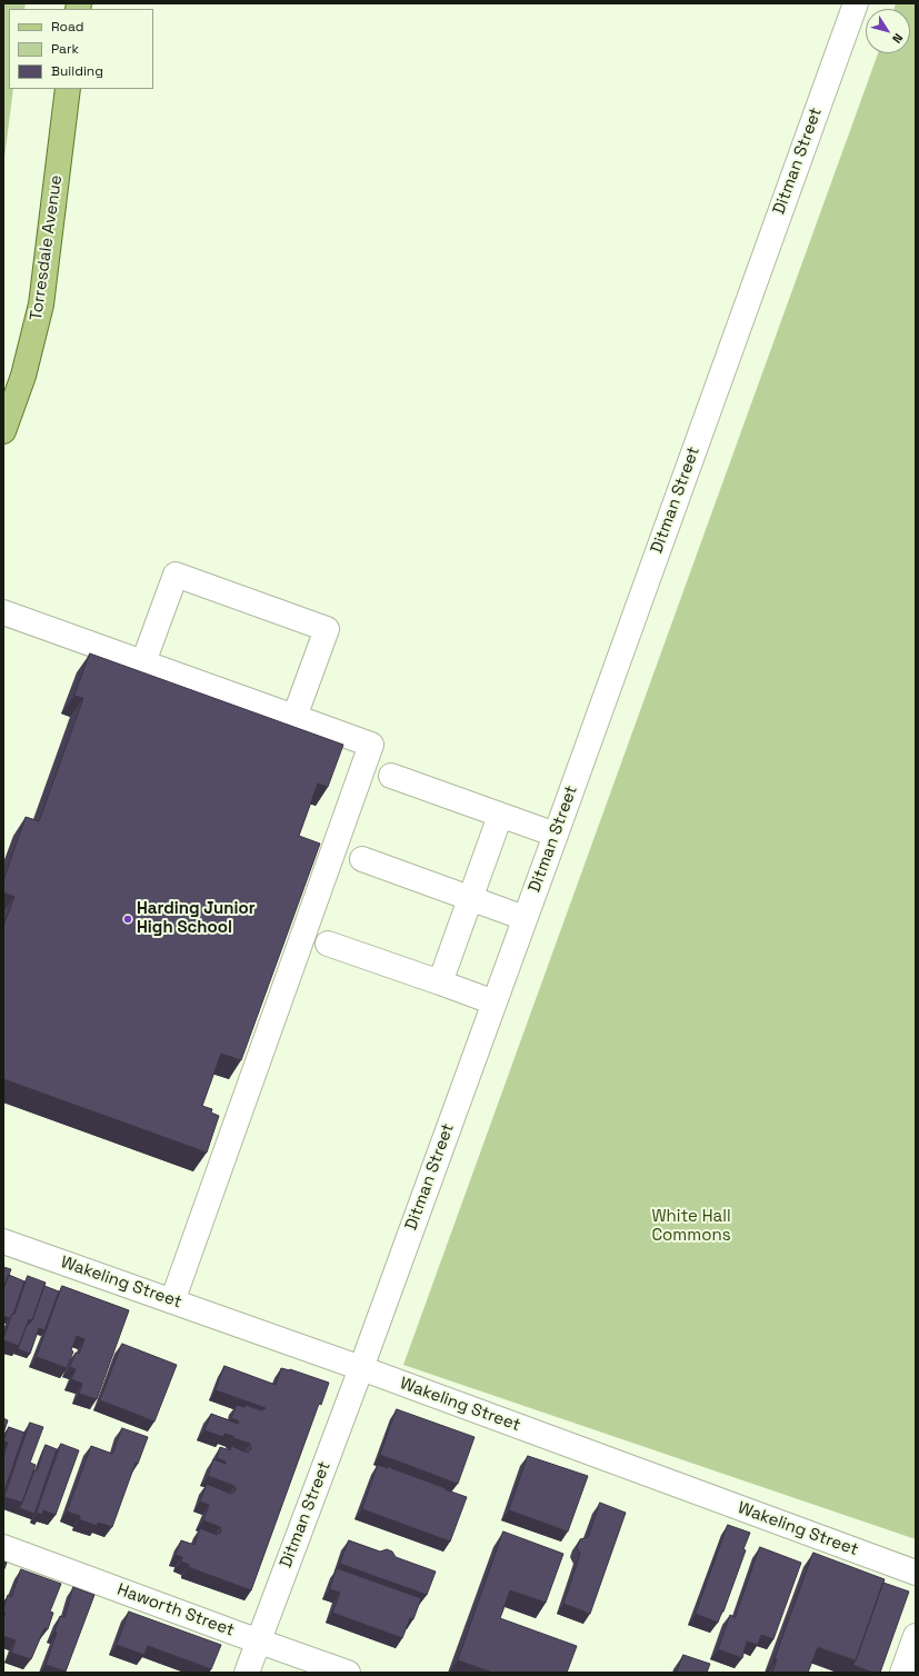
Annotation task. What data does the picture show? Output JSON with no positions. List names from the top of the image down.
{
  "streets": {
    "main road": ["Torresdale Avenue"],
    "street": ["Ditman Street", "Wakeling Street", "Haworth Street"]
  },
  "crossings": [
    ["Ditman Street", "Wakeling Street"],
    ["Ditman Street", "Haworth Street"]
  ],
  "parks": ["White Hall Commons"],
  "places": ["Harding Junior High School"],
  "legend": ["Road", "Park", "Building"],
  "north": "bottom right"
}
